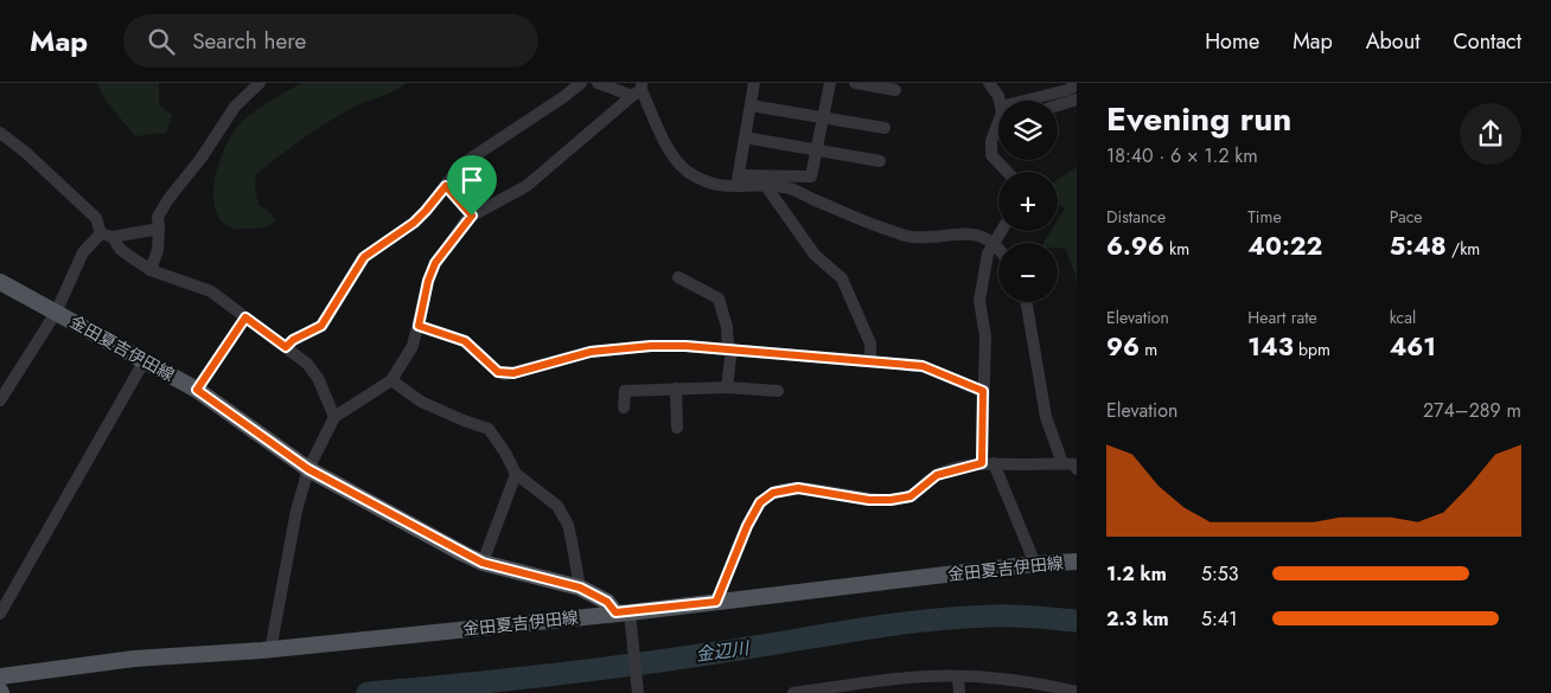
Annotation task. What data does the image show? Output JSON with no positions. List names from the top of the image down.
{
  "streets": {
    "main road": ["金田夏吉伊田線"]
  },
  "water": ["金辺川"],
  "page": {
    "header": "Map",
    "search": "Search here",
    "nav": [
      "Home",
      "Map",
      "About",
      "Contact"
    ],
    "heading": ["Evening run", "18:40 · 6 × 1.2 km"],
    "map_buttons": ["+", "−"],
    "stats": [
      ["Distance", "6.96 km"],
      ["Time", "40:22"],
      ["Pace", "5:48 /km"],
      ["Elevation", "96 m"],
      ["Heart rate", "143 bpm"],
      ["kcal", "461"]
    ],
    "chart": ["Elevation", "274–289 m"],
    "list": [
      {
        "name": "1.2 km",
        "note": "5:53"
      },
      {
        "name": "2.3 km",
        "note": "5:41"
      }
    ]
  }
}
